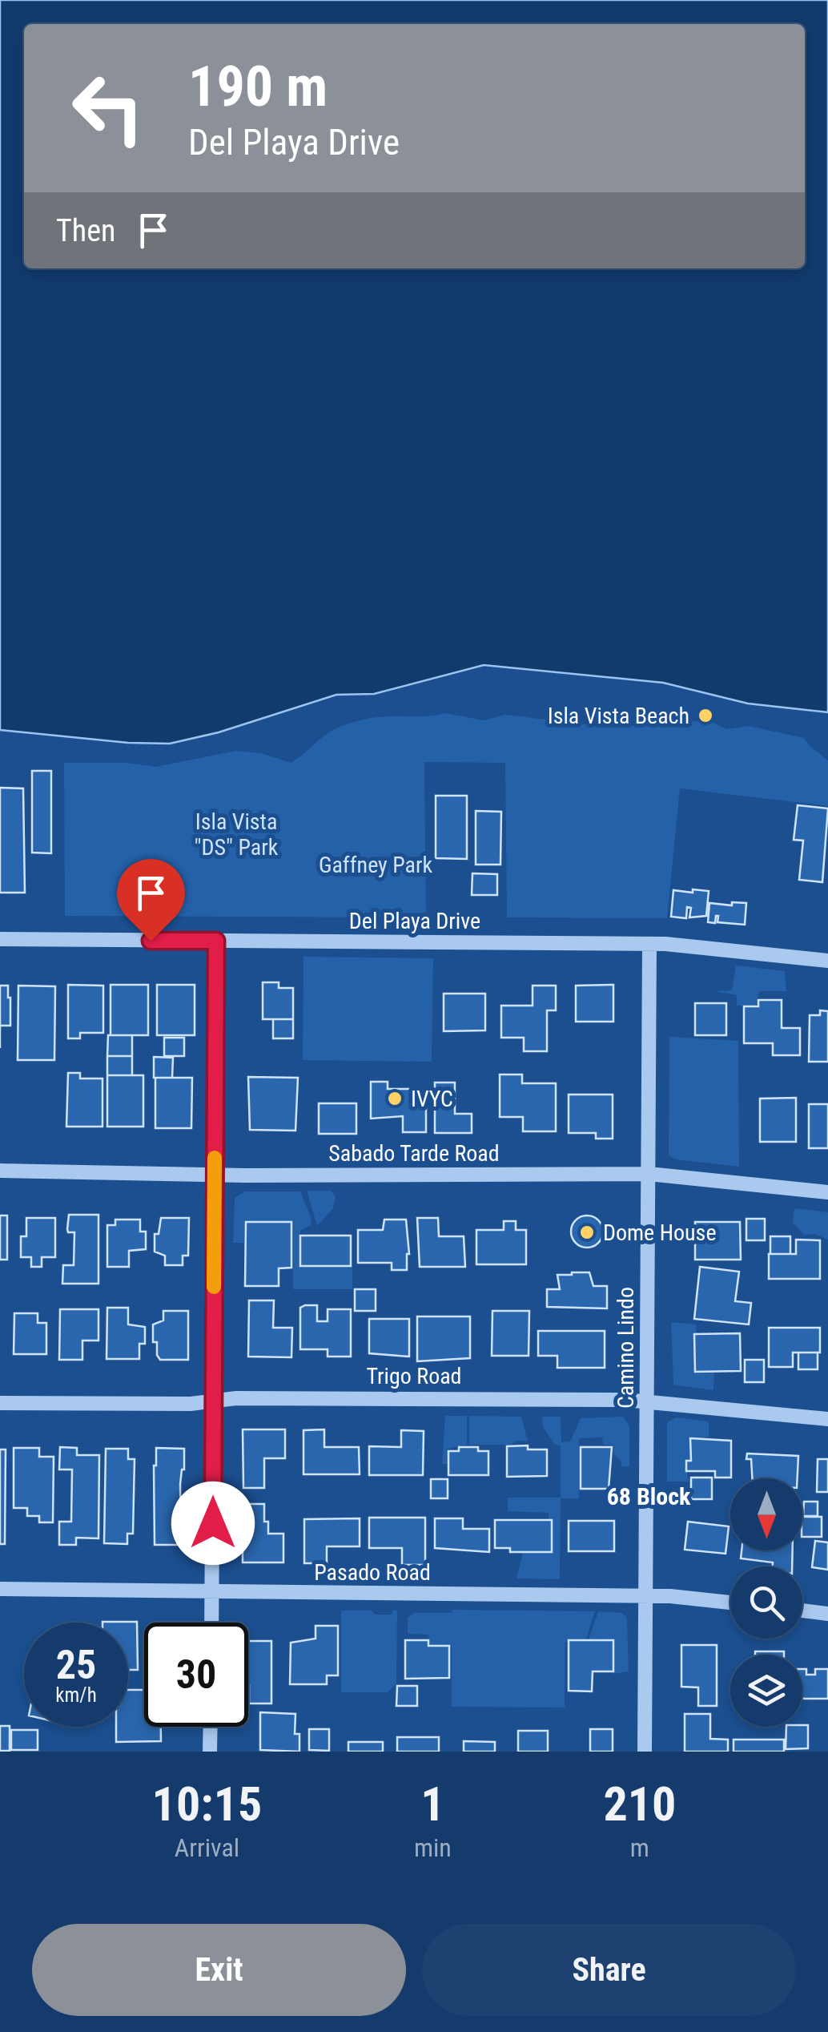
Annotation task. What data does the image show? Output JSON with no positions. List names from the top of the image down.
{
  "streets": {
    "street": [
      "Del Playa Drive",
      "Sabado Tarde Road",
      "Camino Lindo",
      "Trigo Road",
      "Pasado Road"
    ]
  },
  "crossings": [
    ["Del Playa Drive", "Camino Lindo"],
    ["Sabado Tarde Road", "Camino Lindo"],
    ["Camino Lindo", "Trigo Road"],
    ["Camino Lindo", "Pasado Road"]
  ],
  "districts": ["68 Block"],
  "parks": ["Isla Vista \"DS\" Park", "Gaffney Park"],
  "places": ["Isla Vista Beach", "IVYC", "Dome House"],
  "north": "bottom",
  "page": {
    "turn": ["190 m", "Del Playa Drive"],
    "then": "Then",
    "speed": "25 km/h",
    "limit": "30",
    "eta": [
      "10:15",
      "Arrival",
      "1",
      "min",
      "210",
      "m"
    ],
    "buttons": ["Exit", "Share"]
  }
}
